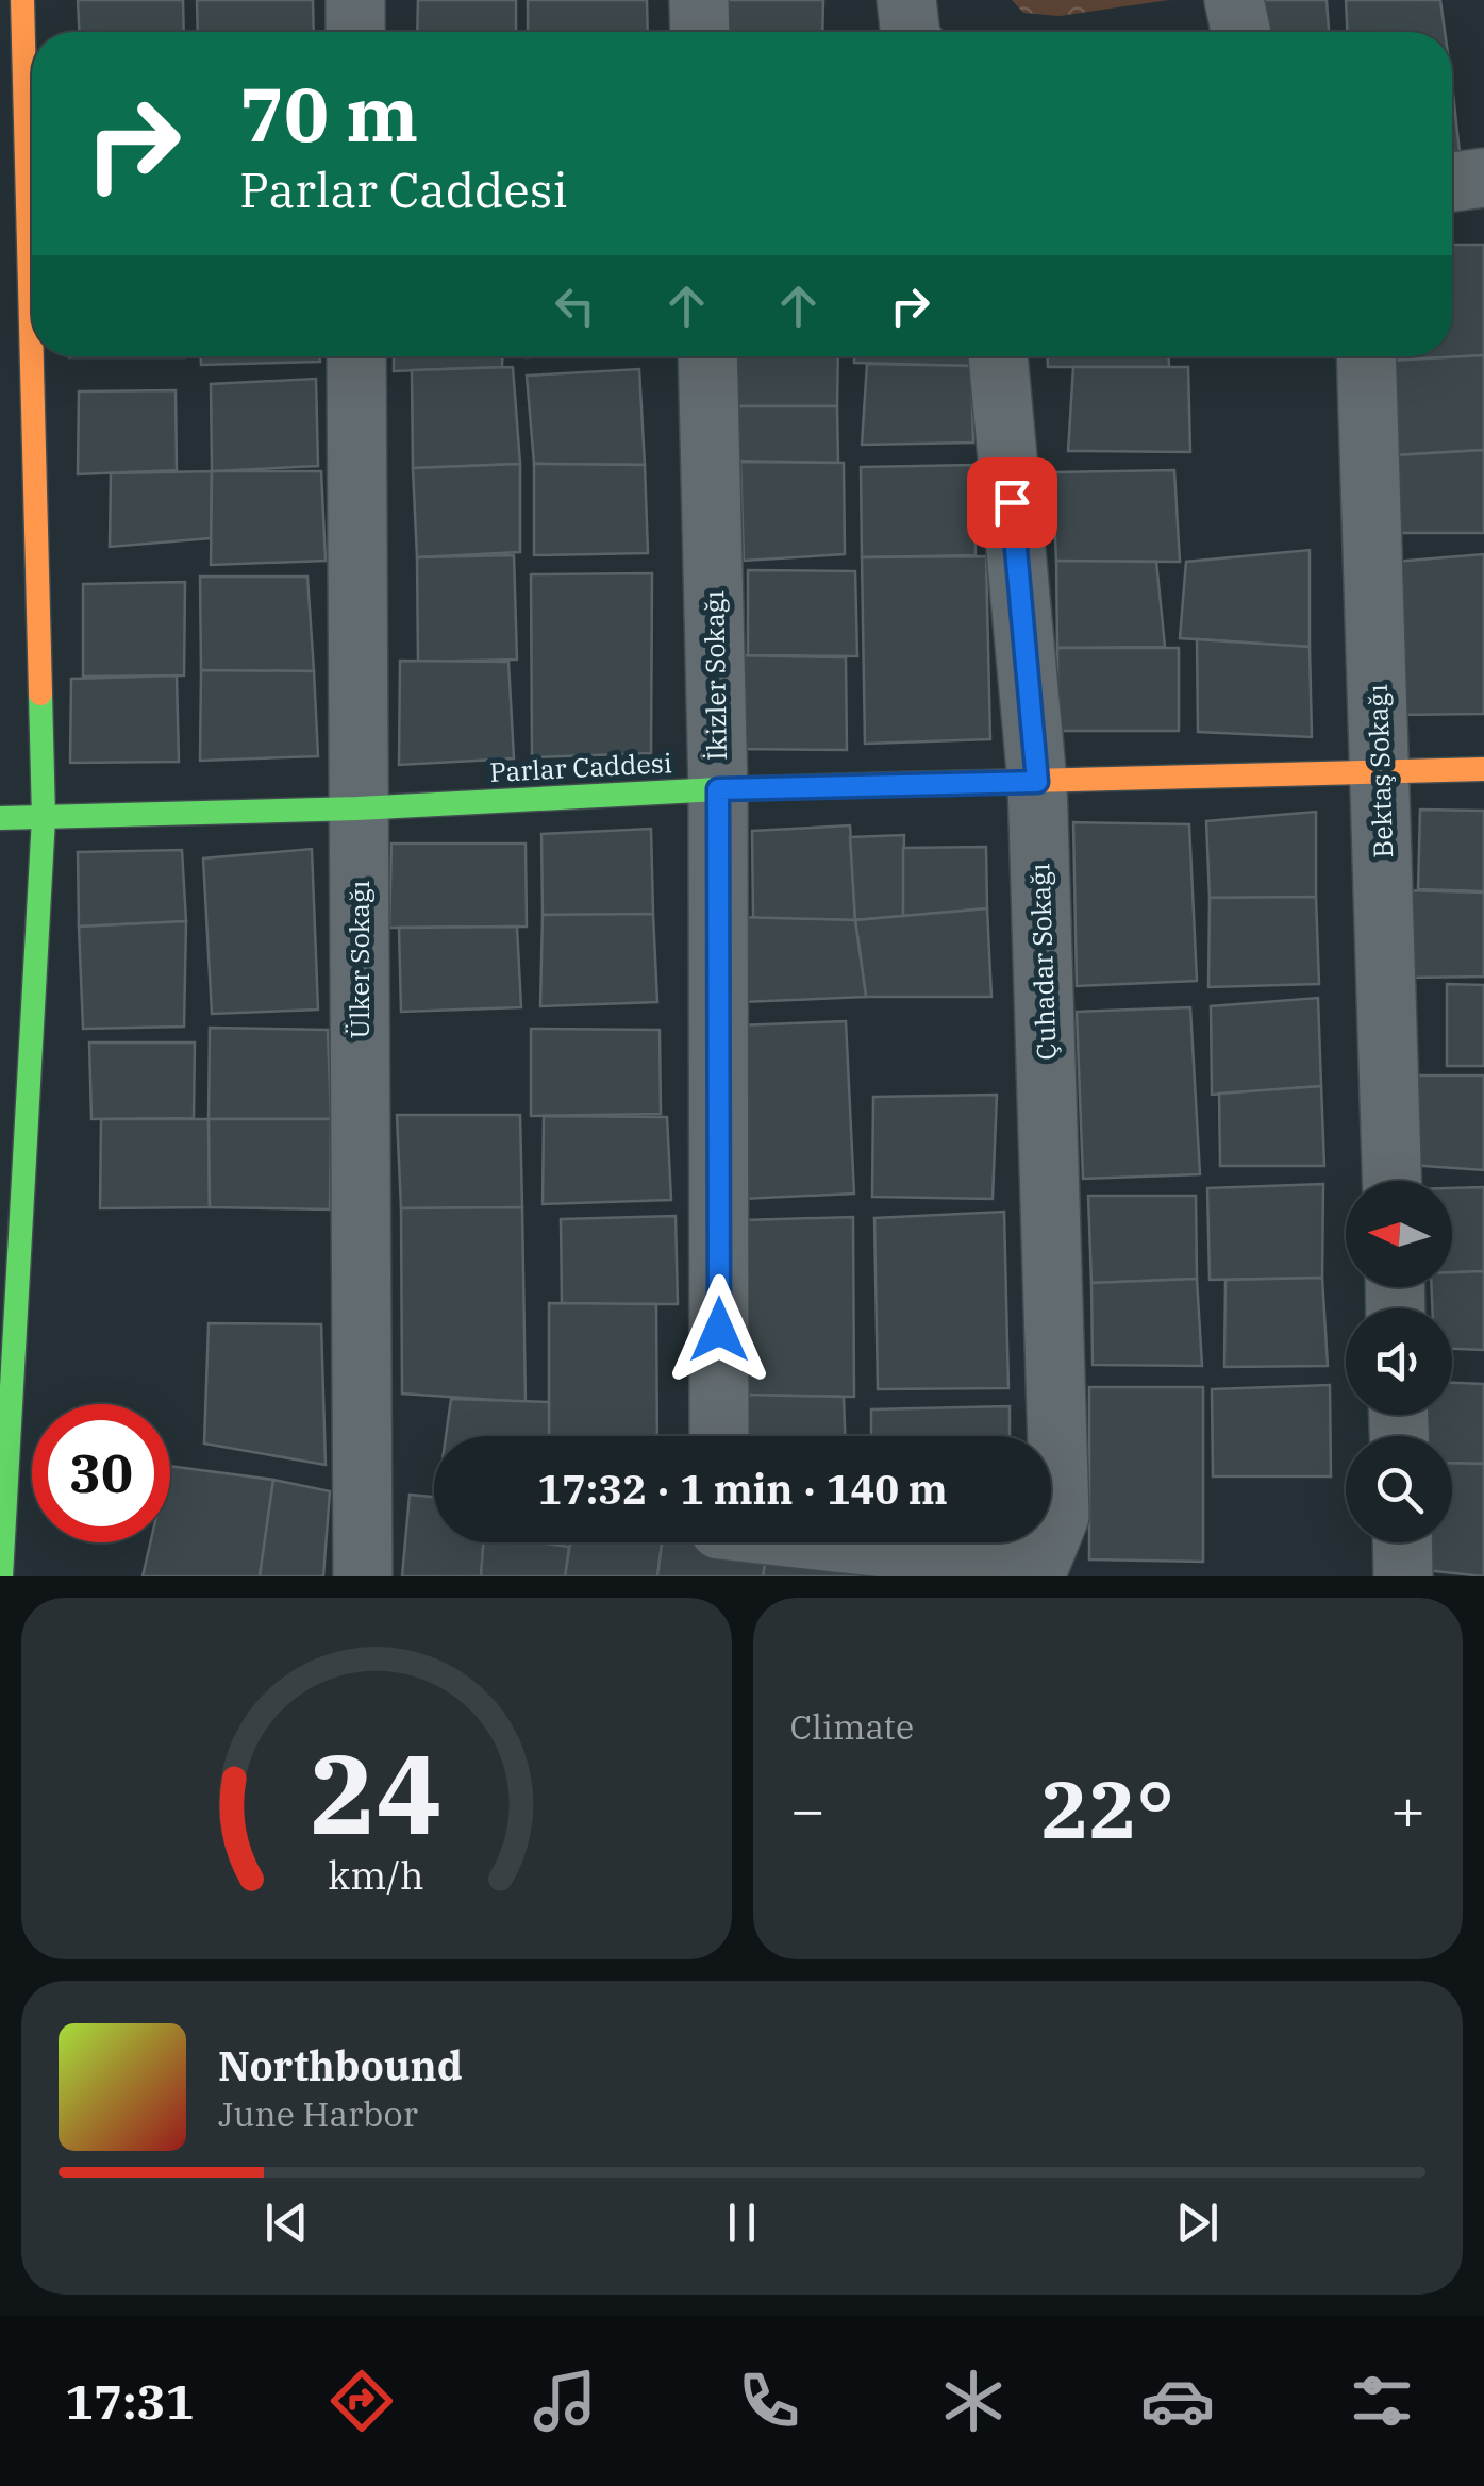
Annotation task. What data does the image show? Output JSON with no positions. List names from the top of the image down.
{
  "streets": {
    "street": [
      "İkizler Sokağı",
      "Parlar Caddesi",
      "Bektaş Sokağı",
      "Ülker Sokağı",
      "Çuhadar Sokağı"
    ]
  },
  "crossings": [
    ["İkizler Sokağı", "Parlar Caddesi"],
    ["Parlar Caddesi", "Bektaş Sokağı"],
    ["Parlar Caddesi", "Ülker Sokağı"],
    ["Parlar Caddesi", "Çuhadar Sokağı"]
  ],
  "north": "left",
  "page": {
    "turn": ["70 m", "Parlar Caddesi"],
    "limit": "30",
    "trip": "17:32 · 1 min · 140 m",
    "tile": "Climate",
    "heat": ["−", "22°", "+"],
    "song": ["Northbound", "June Harbor"],
    "tabs": "17:31",
    "gauge": ["24", "km/h"]
  }
}
